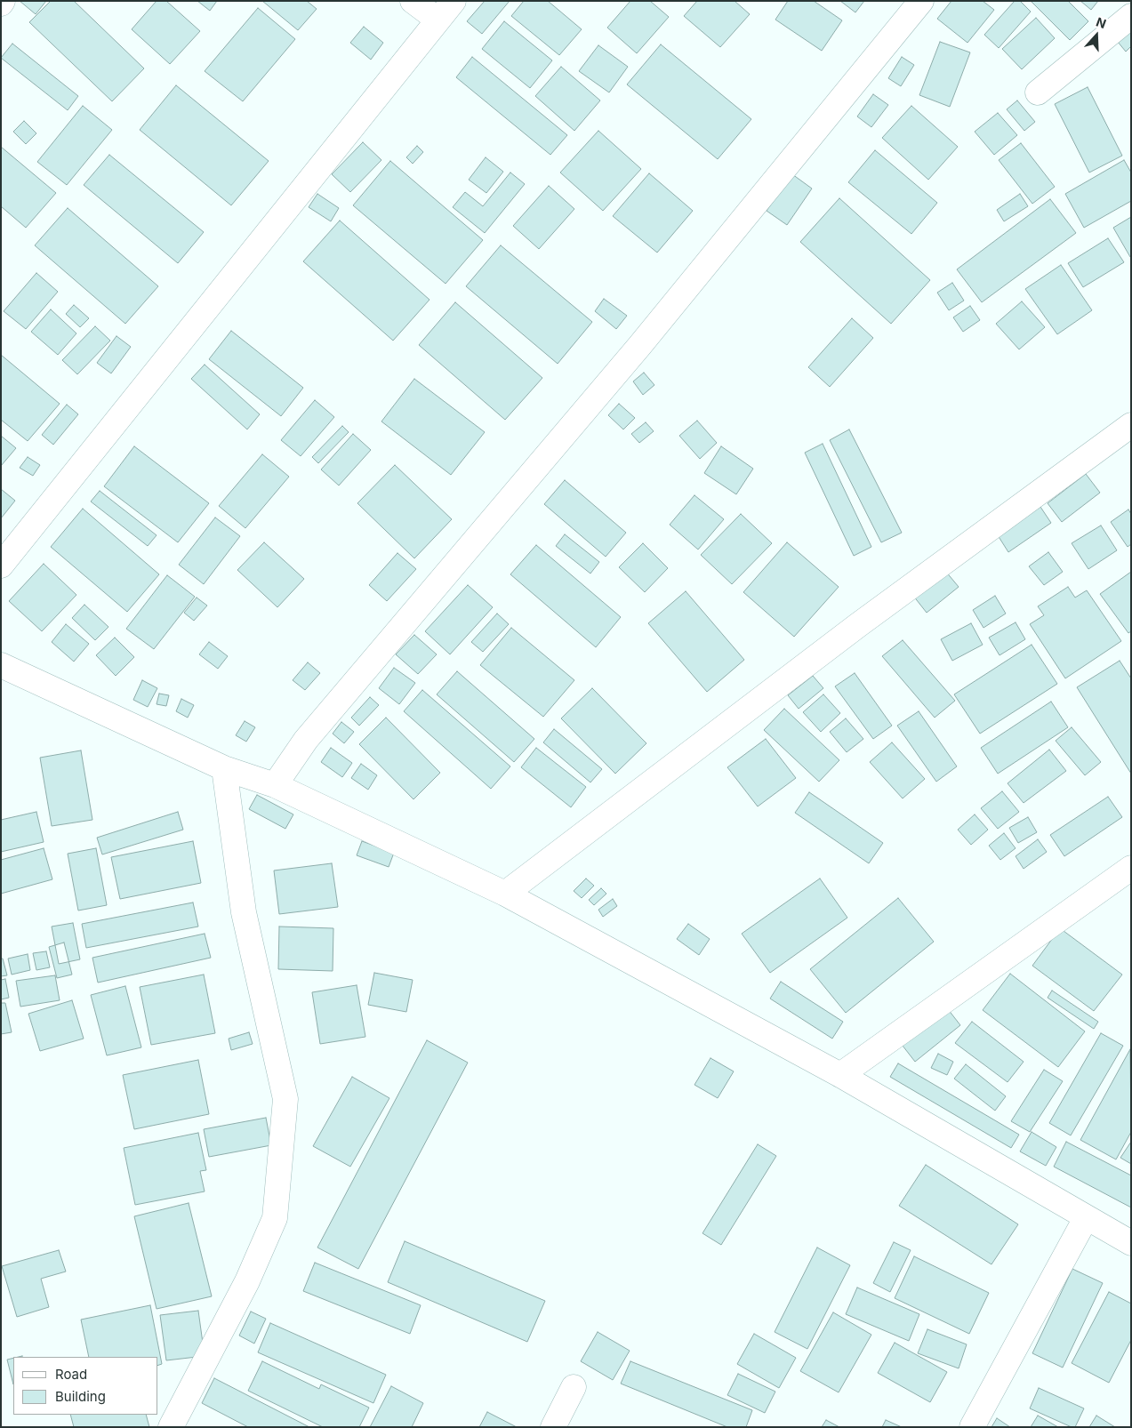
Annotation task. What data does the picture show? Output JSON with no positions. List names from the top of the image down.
{
  "legend": ["Road", "Building"],
  "north": "top"
}
